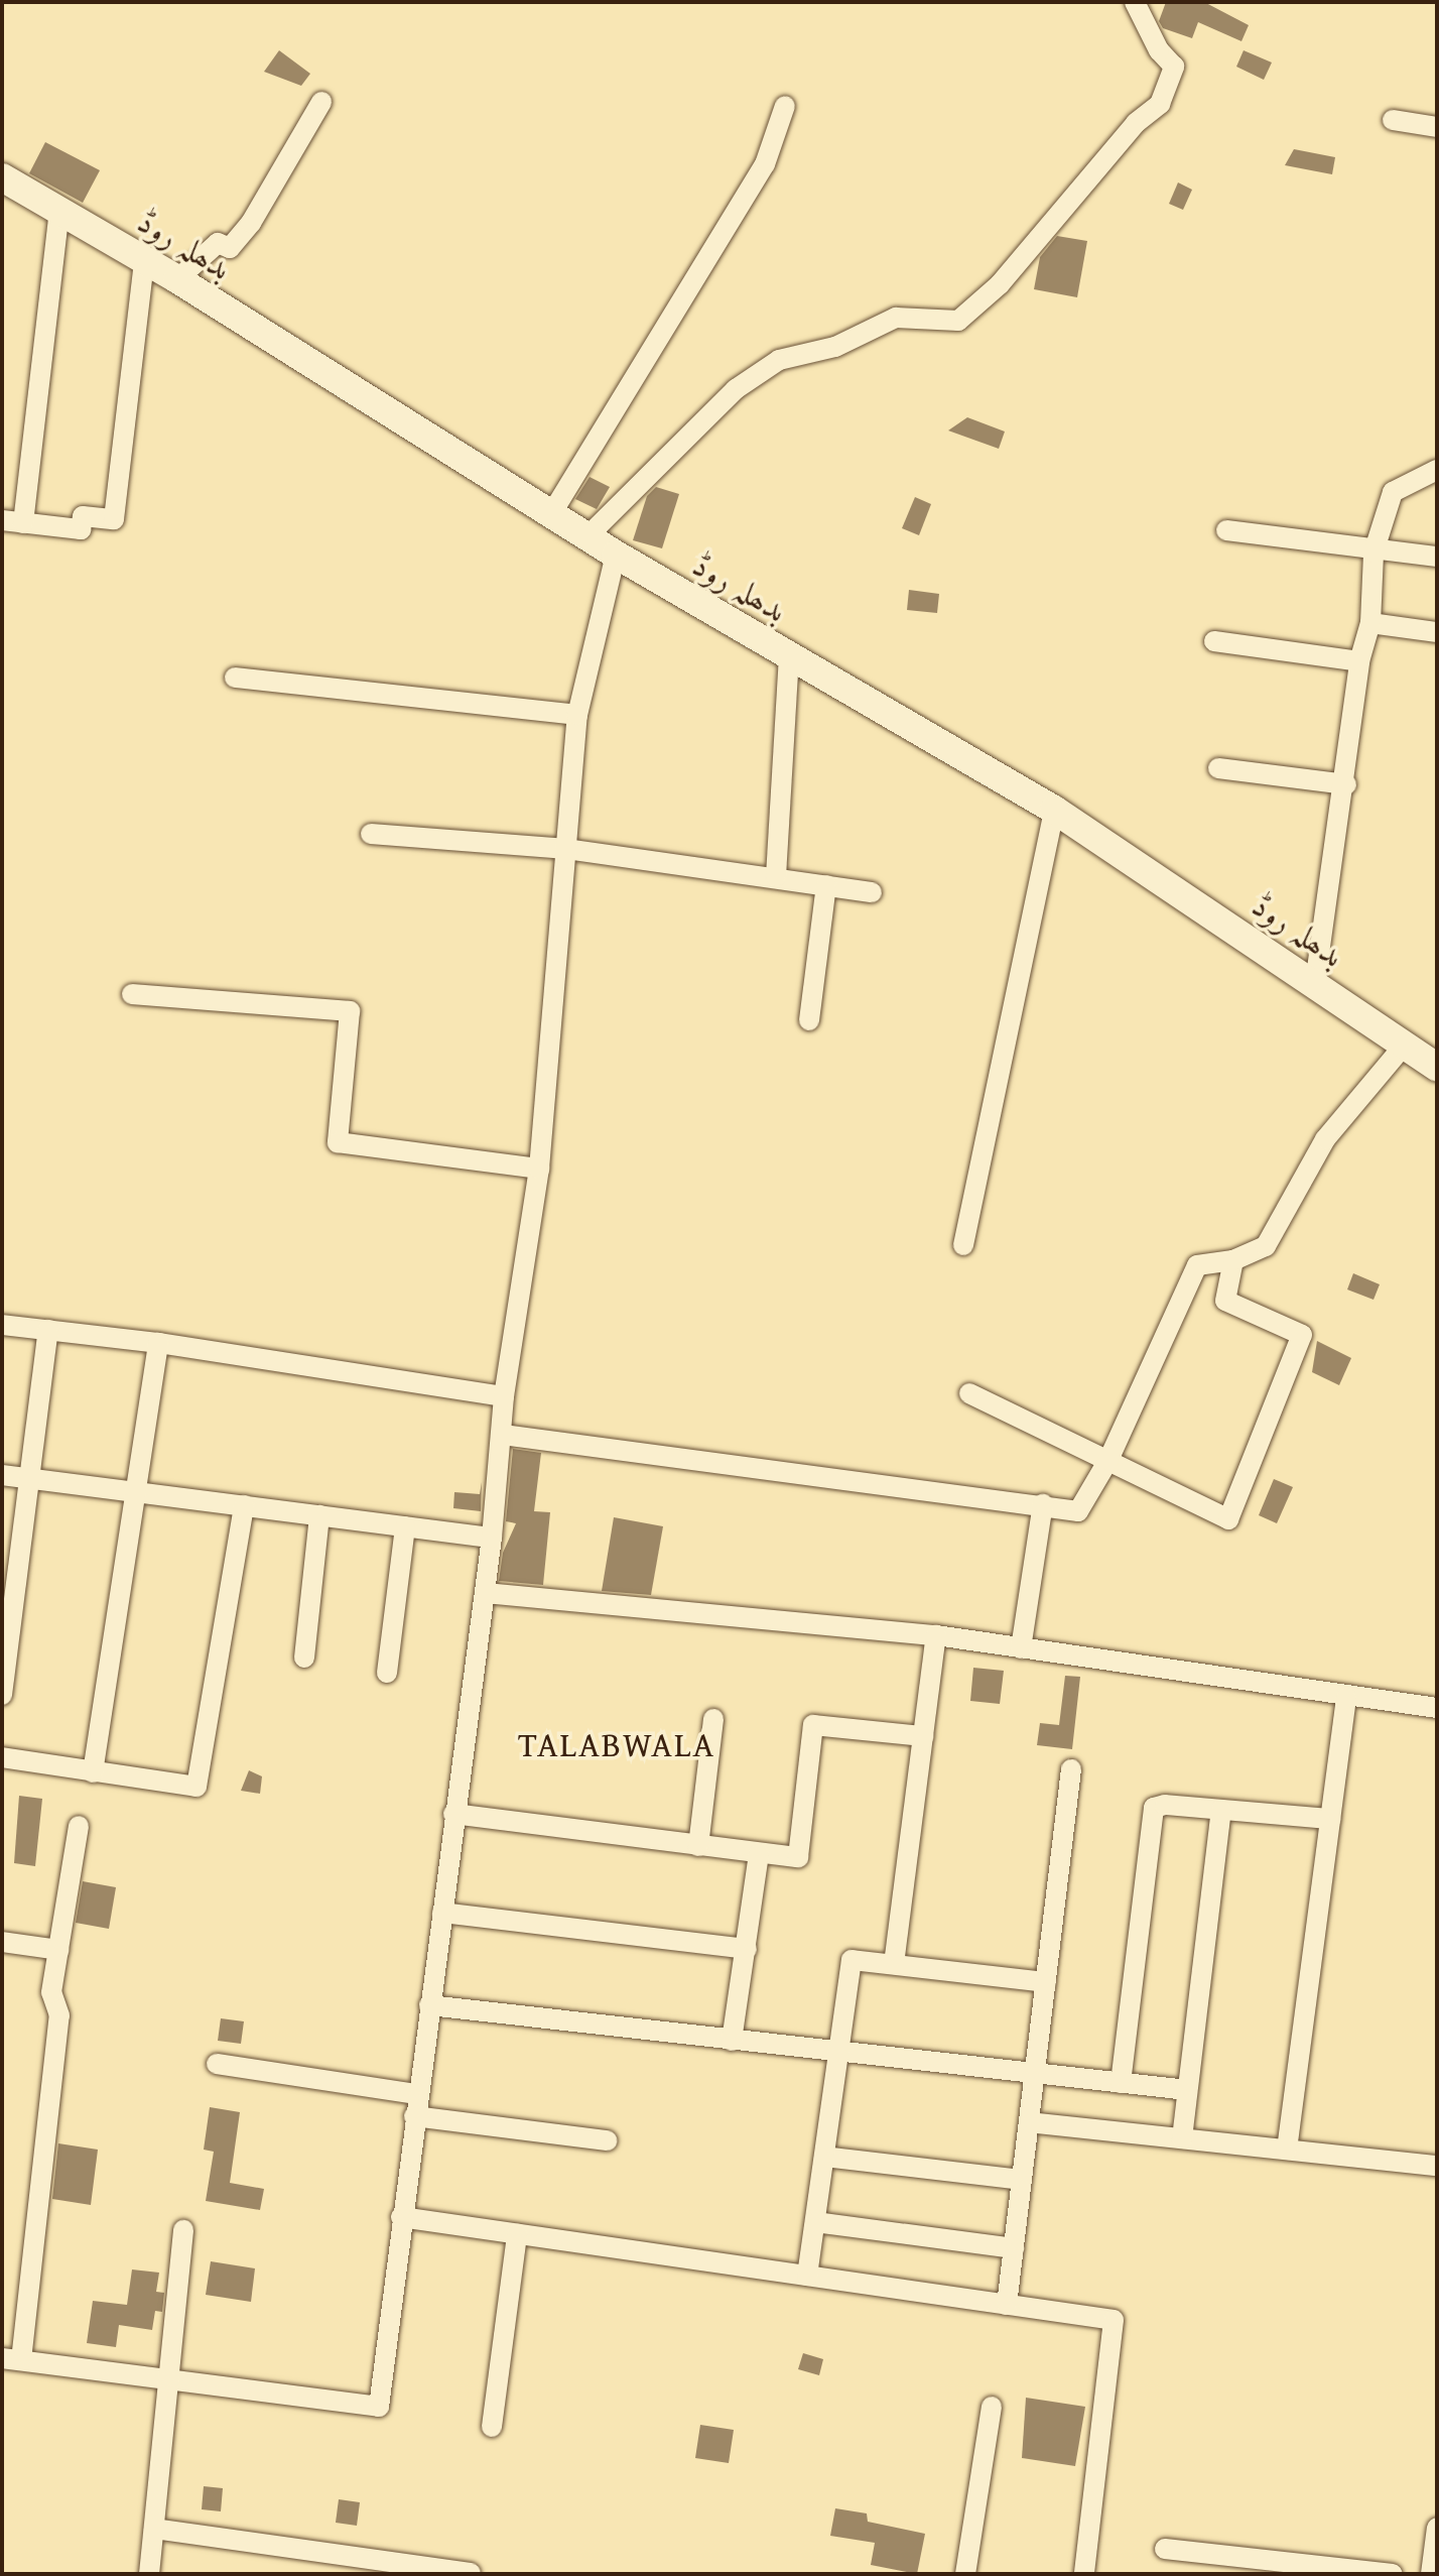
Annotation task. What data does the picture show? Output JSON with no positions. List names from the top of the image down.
{
  "streets": {
    "main road": ["بدھلہ روڈ"]
  },
  "districts": ["TALABWALA"]
}
